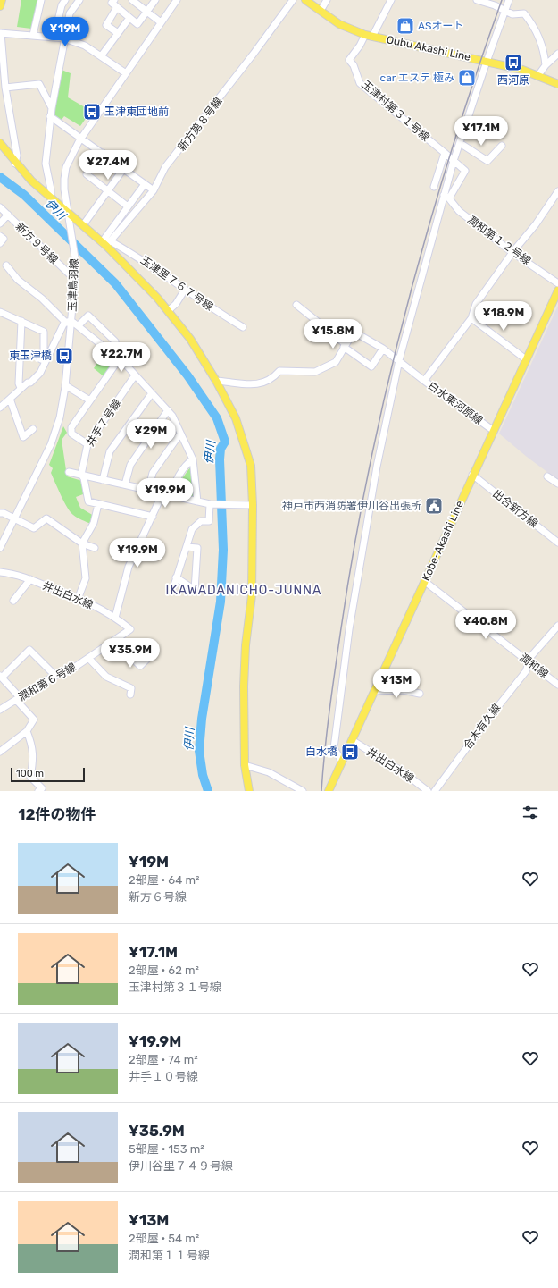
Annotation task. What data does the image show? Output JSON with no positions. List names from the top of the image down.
{
  "streets": {
    "main road": ["Oubu Akashi Line", "Kobe-Akashi Line"],
    "street": [
      "玉津村第３１号線",
      "新方第８号線",
      "潤和第１２号線",
      "新方９号線",
      "玉津里７６７号線",
      "玉津鳥羽線",
      "白水東河原線",
      "井手７号線",
      "出合新方線",
      "井出白水線",
      "潤和線",
      "潤和第６号線",
      "合木有久線"
    ]
  },
  "crossings": [
    ["Oubu Akashi Line", "玉津村第３１号線"],
    ["新方第８号線", "玉津里７６７号線"],
    ["潤和第１２号線", "白水東河原線"],
    ["新方９号線", "玉津鳥羽線"],
    ["白水東河原線", "Kobe-Akashi Line"],
    ["出合新方線", "Kobe-Akashi Line"],
    ["Kobe-Akashi Line", "井出白水線"],
    ["Kobe-Akashi Line", "潤和線"],
    ["井出白水線", "潤和第６号線"],
    ["潤和線", "合木有久線"]
  ],
  "districts": ["IKAWADANICHO-JUNNA"],
  "water": ["伊川"],
  "places": {
    "shop": ["ASオート", "car エステ 極み"],
    "bus stop": [
      "西河原",
      "玉津東団地前",
      "東玉津橋",
      "白水橋"
    ],
    "public building": ["神戸市西消防署伊川谷出張所"]
  },
  "scale_bar": "100 m",
  "page": {
    "price": [
      "¥19M",
      "¥17.1M",
      "¥27.4M",
      "¥18.9M",
      "¥15.8M",
      "¥22.7M",
      "¥29M",
      "¥19.9M",
      "¥19.9M",
      "¥40.8M",
      "¥35.9M",
      "¥13M"
    ],
    "scale": "100 m",
    "heading": "12件の物件",
    "list": [
      {
        "name": "¥19M",
        "note": "2部屋 · 64 m² · 新方６号線"
      },
      {
        "name": "¥17.1M",
        "note": "2部屋 · 62 m² · 玉津村第３１号線"
      },
      {
        "name": "¥19.9M",
        "note": "2部屋 · 74 m² · 井手１０号線"
      },
      {
        "name": "¥35.9M",
        "note": "5部屋 · 153 m² · 伊川谷里７４９号線"
      },
      {
        "name": "¥13M",
        "note": "2部屋 · 54 m² · 潤和第１１号線"
      }
    ]
  }
}
